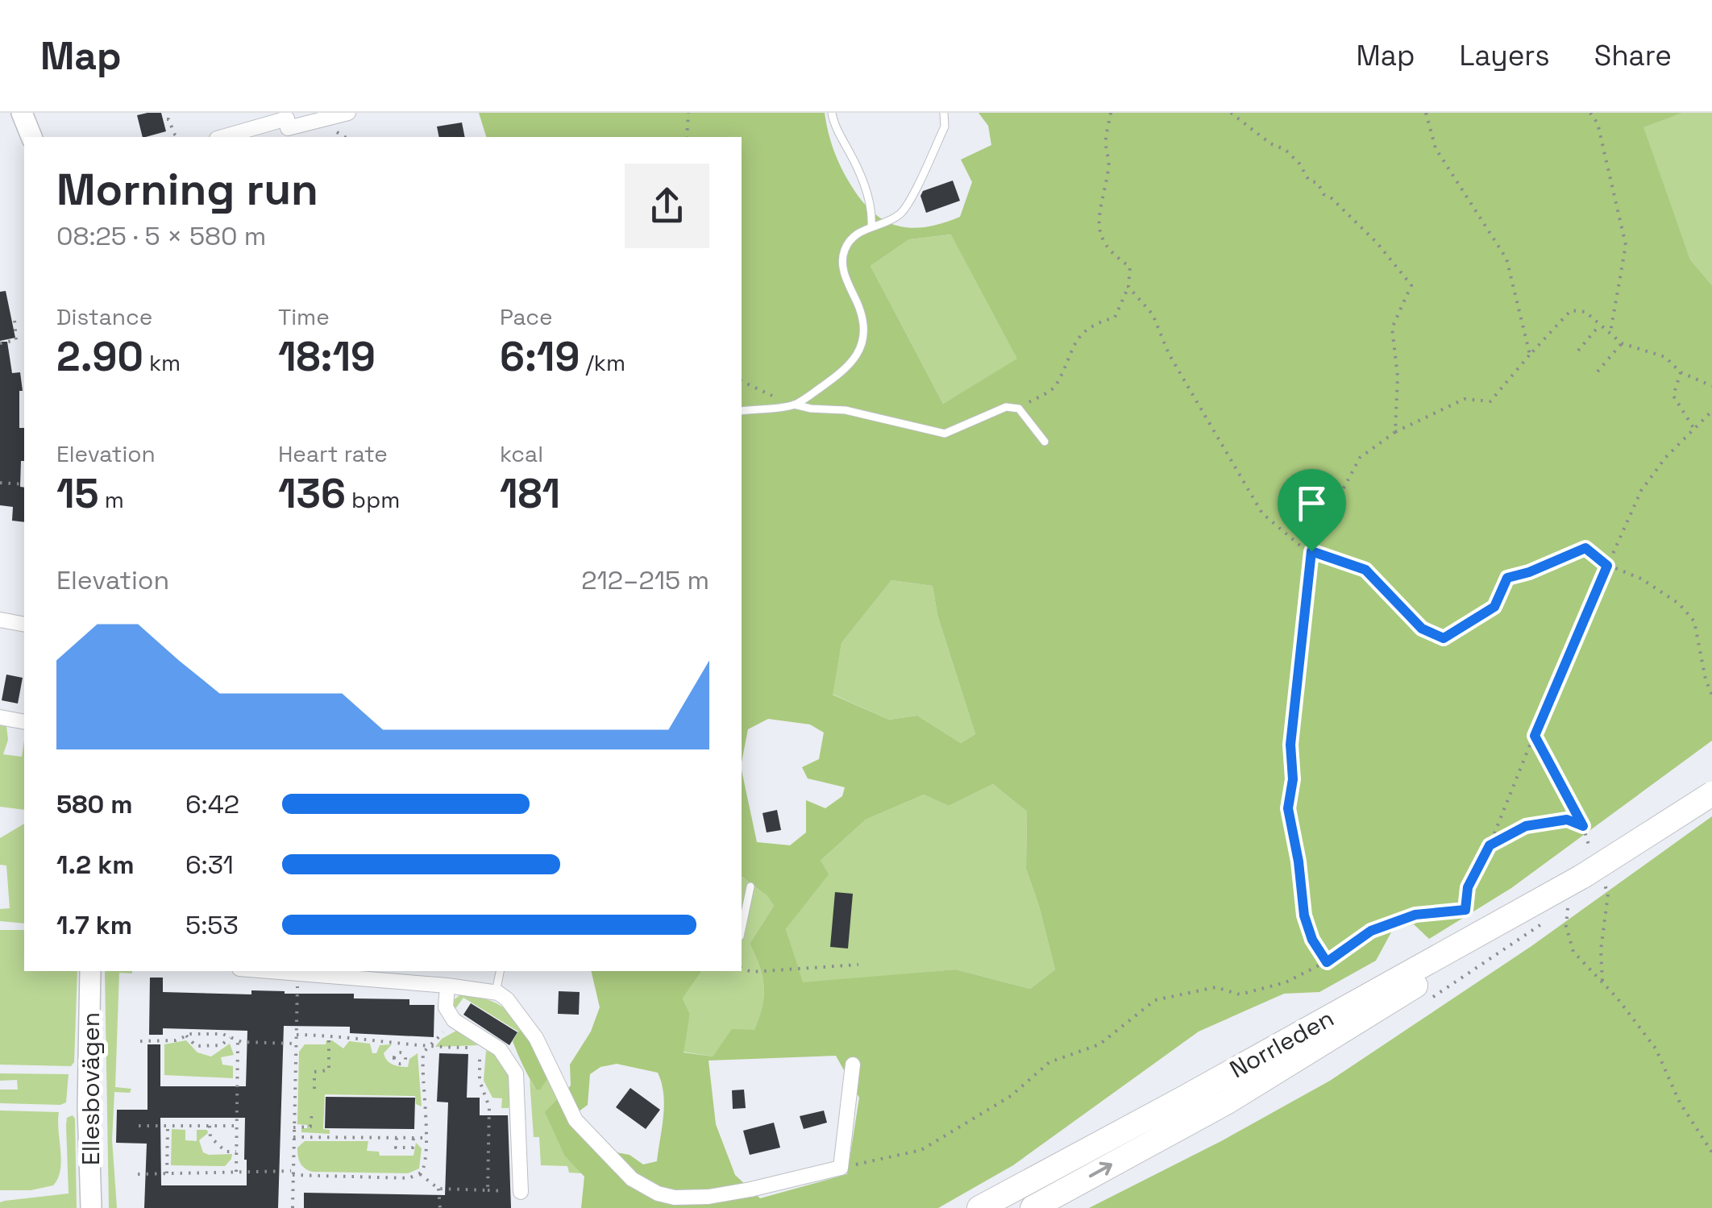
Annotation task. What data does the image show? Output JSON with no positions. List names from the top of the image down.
{
  "streets": {
    "highway": ["Norrleden"],
    "main road": ["Ellesbovägen"]
  },
  "page": {
    "header": "Map",
    "nav": ["Map", "Layers", "Share"],
    "heading": ["Morning run", "08:25 · 5 × 580 m"],
    "stats": [
      ["Distance", "2.90 km"],
      ["Time", "18:19"],
      ["Pace", "6:19 /km"],
      ["Elevation", "15 m"],
      ["Heart rate", "136 bpm"],
      ["kcal", "181"]
    ],
    "chart": ["Elevation", "212–215 m"],
    "list": [
      {
        "name": "580 m",
        "note": "6:42"
      },
      {
        "name": "1.2 km",
        "note": "6:31"
      },
      {
        "name": "1.7 km",
        "note": "5:53"
      }
    ]
  }
}
